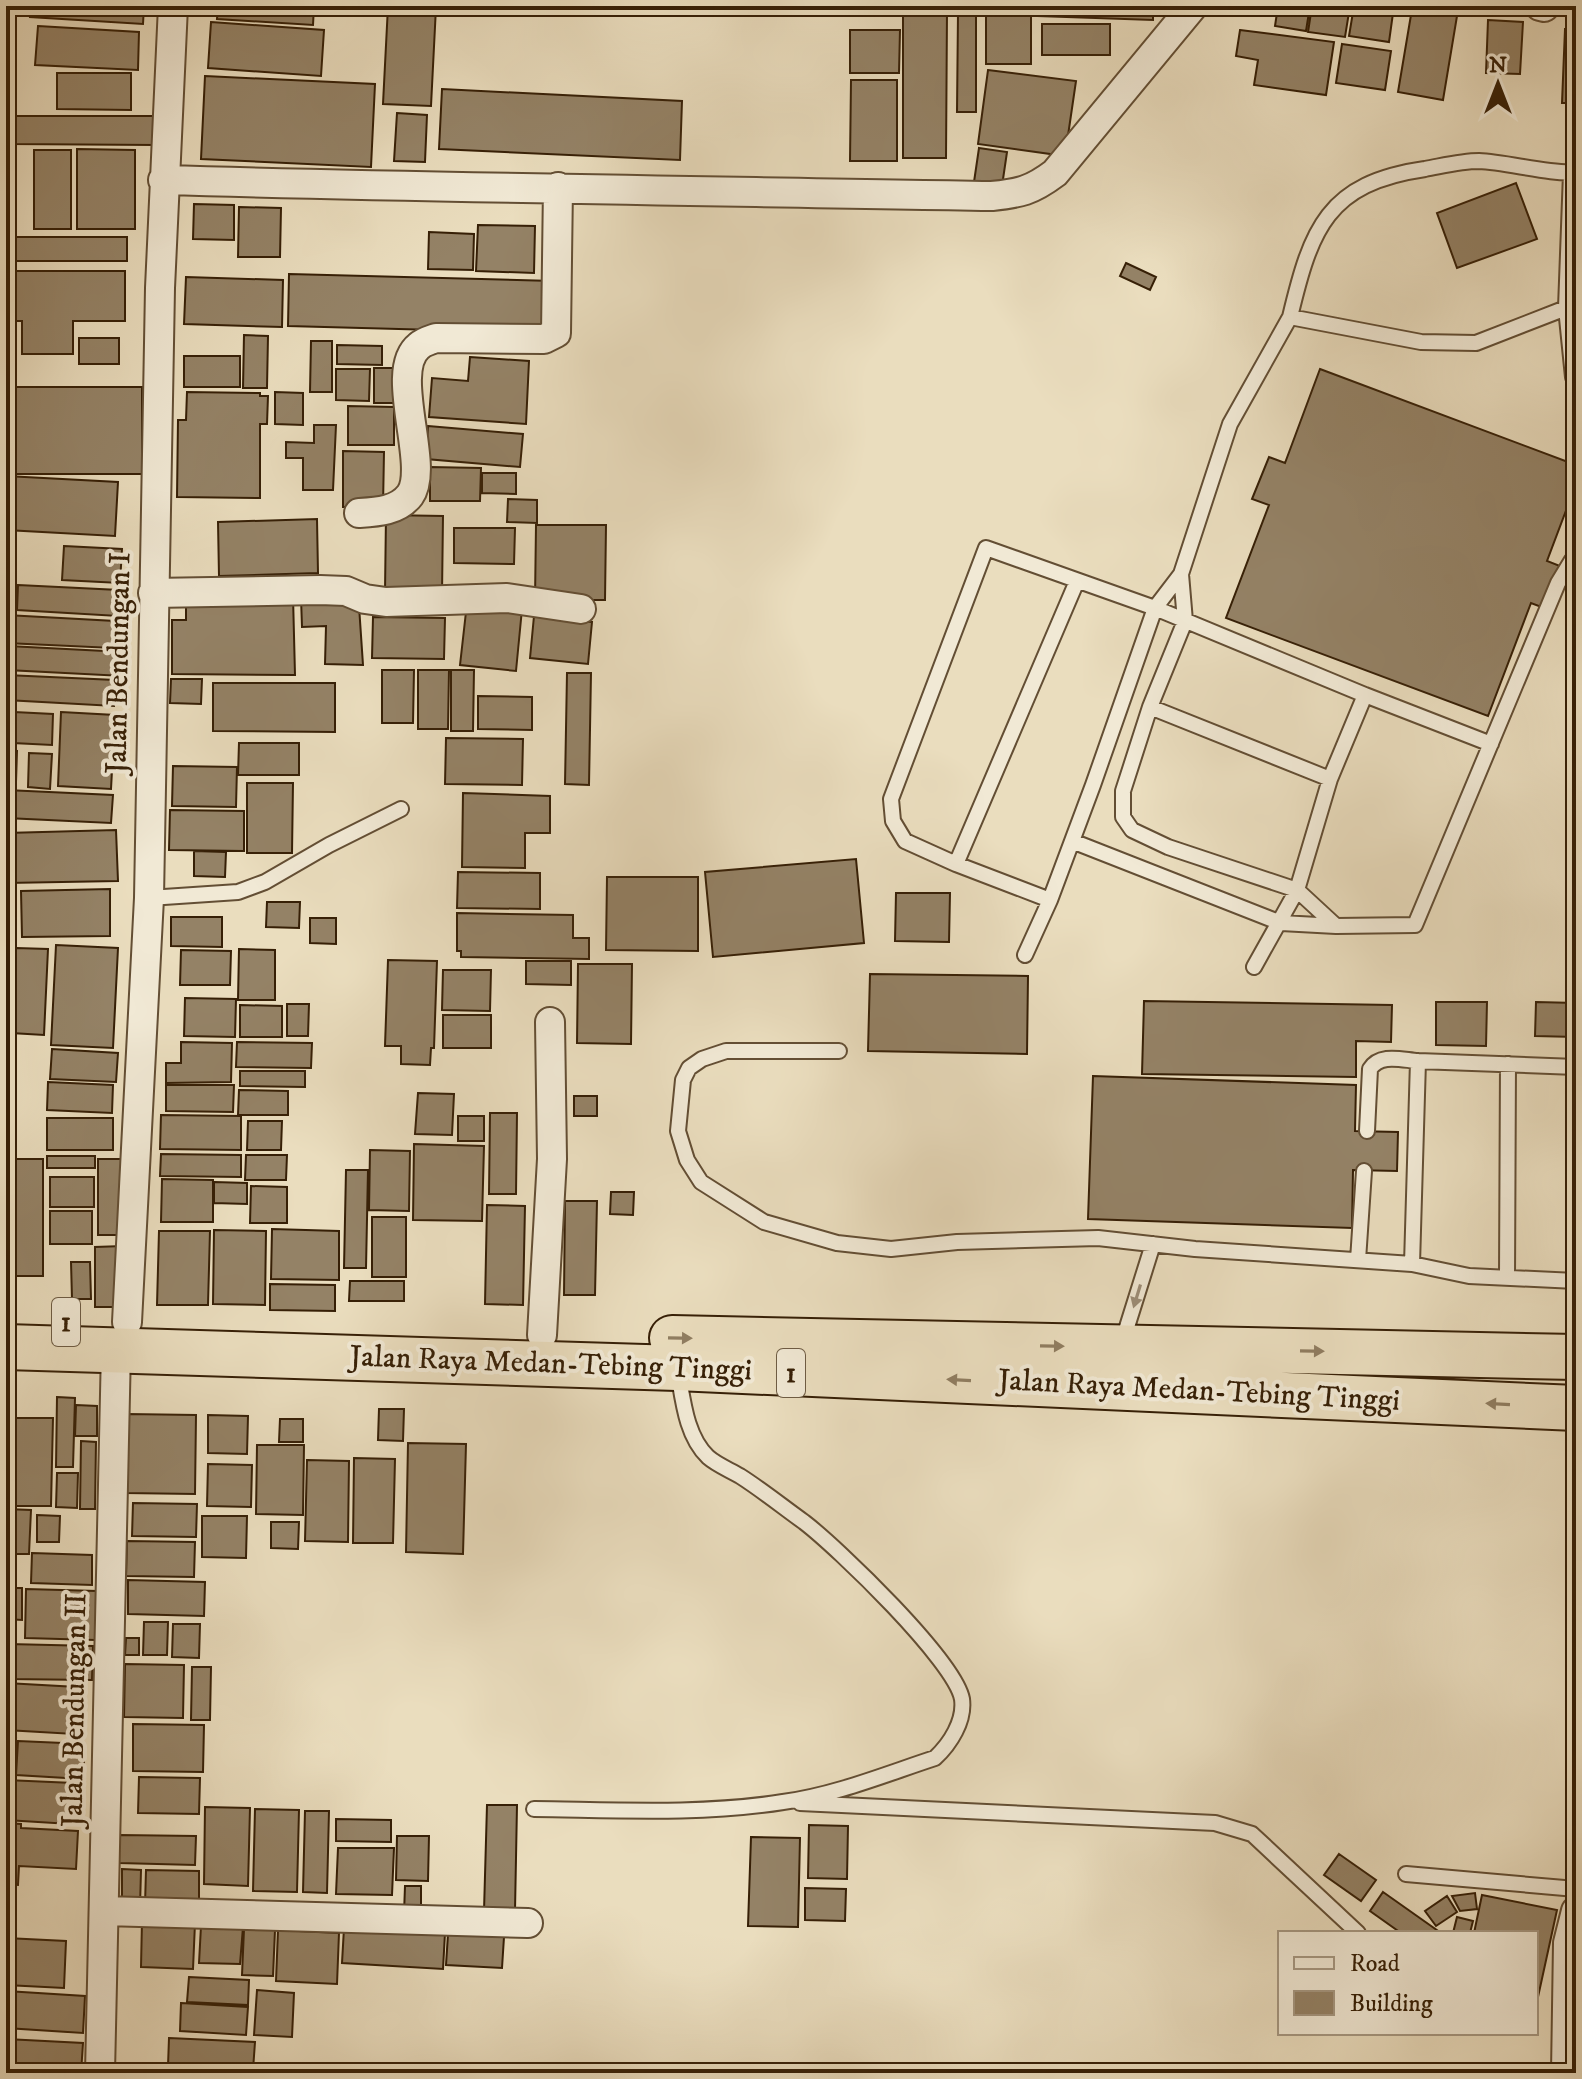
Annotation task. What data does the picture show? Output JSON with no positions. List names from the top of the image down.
{
  "streets": {
    "highway": ["1", "Jalan Raya Medan-Tebing Tinggi"],
    "street": ["Jalan Bendungan I", "Jalan Bendungan II"]
  },
  "crossings": [
    ["Jalan Bendungan I", "Jalan Raya Medan-Tebing Tinggi"],
    ["Jalan Bendungan I", "Jalan Bendungan II"],
    ["Jalan Raya Medan-Tebing Tinggi", "Jalan Bendungan II"]
  ],
  "legend": ["Road", "Building"],
  "north": "top"
}
